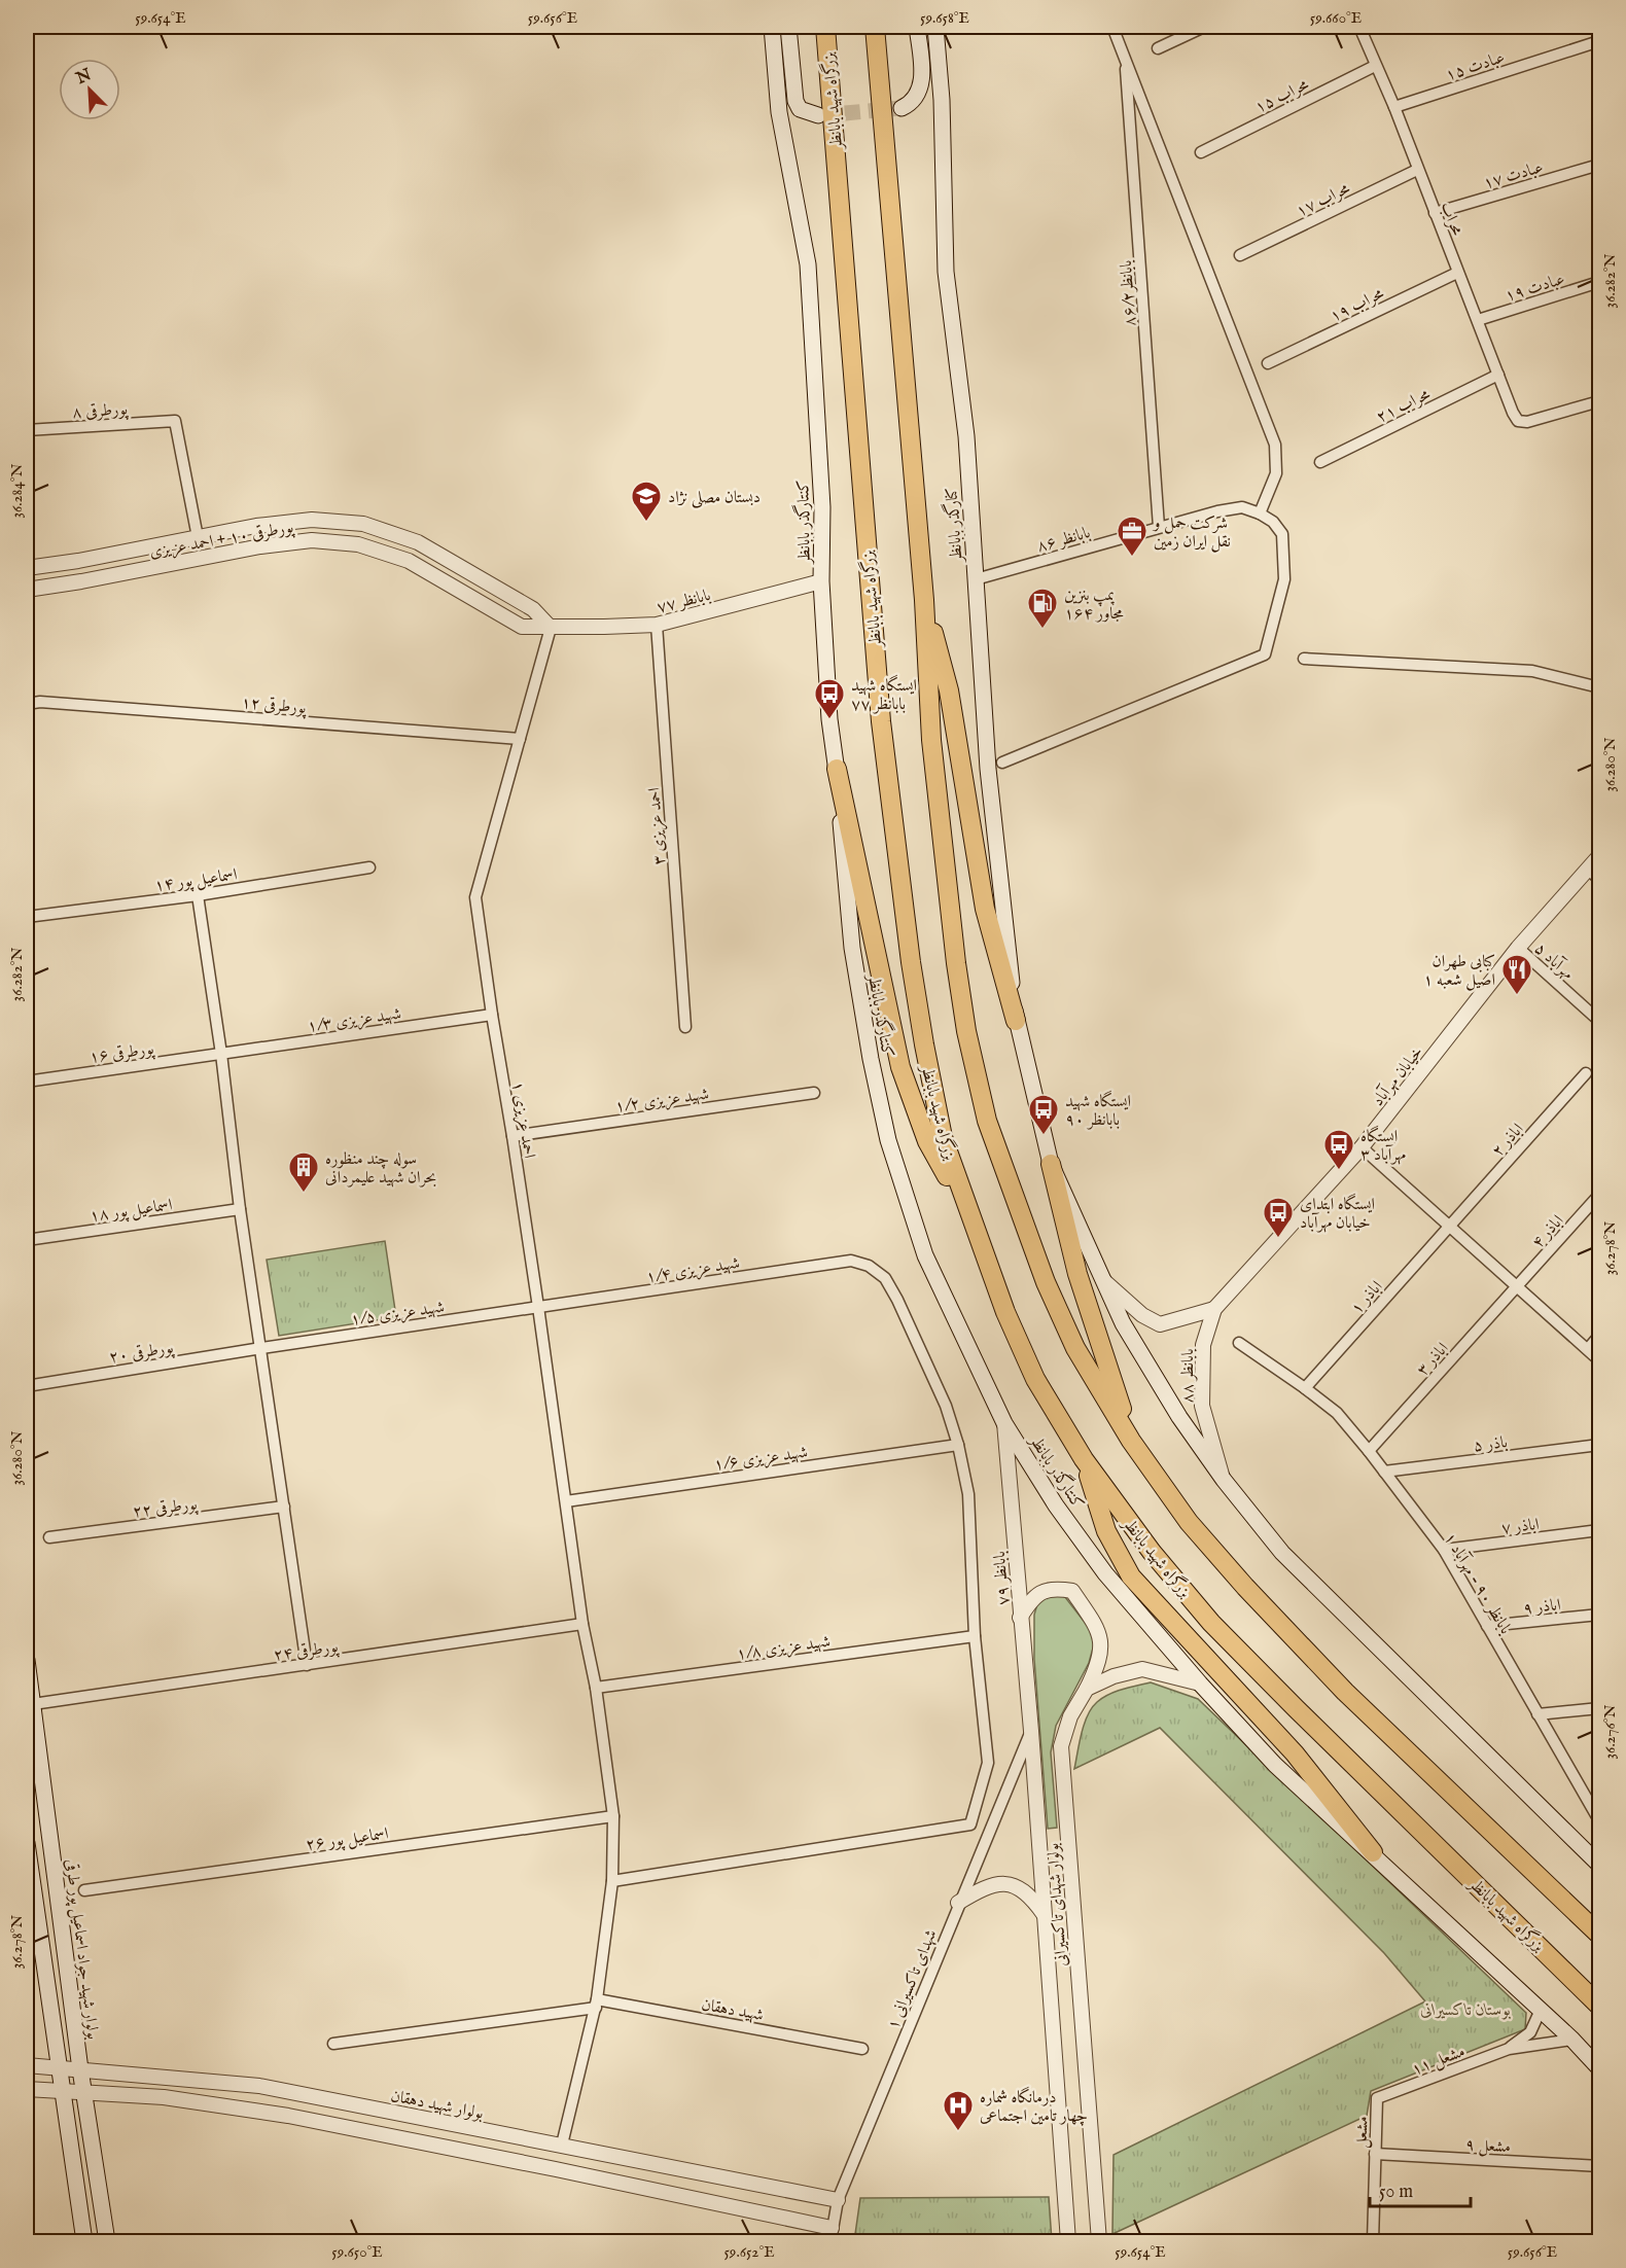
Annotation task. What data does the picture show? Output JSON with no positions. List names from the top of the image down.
{
  "streets": {
    "highway": ["بزرگراه شهید بابانظر"],
    "main road": ["کنتارگذر بابانظر", "کنارگذر بابانظر", "بولوار شهید جواد اسماعیل پور طرقی"],
    "street": [
      "عبادت ۱۵",
      "محراب ۱۵",
      "عبادت ۱۷",
      "محراب ۱۷",
      "محراب",
      "عبادت ۱۹",
      "بابانظر۸۶/۲",
      "محراب ۱۹",
      "محراب ۲۱",
      "پورطرقی ۸",
      "پورطرقی ۱۰ + احمد عزیزی",
      "بابانظر ۸۶",
      "بابانظر ۷۷",
      "پورطرقی ۱۲",
      "احمد عزیزی ۳",
      "اسماعیل پور ۱۴",
      "مهرآباد ۵",
      "شهید عزیزی ۱/۳",
      "پورطرقی ۱۶",
      "خیابان مهرآباد",
      "شهید عزیزی ۱/۲",
      "احمد عزیزی ۱",
      "اباذر ۲",
      "اسماعیل پور ۱۸",
      "اباذر ۴",
      "شهید عزیزی ۱/۴",
      "اباذر ۱",
      "شهید عزیزی ۱/۵",
      "پورطرقی ۲۰",
      "اباذر ۳",
      "بابانظر ۸۸",
      "باذر ۵",
      "شهید عزیزی ۱/۶",
      "پورطرقی ۲۲",
      "اباذر ۷",
      "بابانظر ۷۹",
      "بابانظر ۹۰ - مهرآباد ۱",
      "اباذر ۹",
      "شهید عزیزی ۱/۸",
      "پورطرقی ۲۴",
      "اسماعیل پور ۲۶",
      "بولوار شهدای تاکسیرانی",
      "شهدای تاکسیرانی ۱",
      "شهید دهقان",
      "مشعل ۱۱",
      "بولوار شهید دهقان",
      "مشعل",
      "مشعل ۹"
    ]
  },
  "crossings": [
    ["عبادت ۱۵", "محراب"],
    ["محراب ۱۵", "محراب"],
    ["عبادت ۱۷", "محراب"],
    ["محراب ۱۷", "محراب"],
    ["محراب", "عبادت ۱۹"],
    ["محراب", "محراب ۱۹"],
    ["محراب", "محراب ۲۱"],
    ["بابانظر۸۶/۲", "بابانظر ۸۶"],
    ["کنتارگذر بابانظر", "بابانظر ۷۷"],
    ["کنتارگذر بابانظر", "بابانظر ۷۹"],
    ["کنارگذر بابانظر", "بابانظر ۸۶"],
    ["کنارگذر بابانظر", "بابانظر ۸۸"],
    ["پورطرقی ۱۰ + احمد عزیزی", "بابانظر ۷۷"],
    ["پورطرقی ۱۰ + احمد عزیزی", "احمد عزیزی ۱"],
    ["بابانظر ۷۷", "احمد عزیزی ۳"],
    ["بابانظر ۷۷", "احمد عزیزی ۱"],
    ["پورطرقی ۱۲", "احمد عزیزی ۱"],
    ["مهرآباد ۵", "خیابان مهرآباد"],
    ["شهید عزیزی ۱/۳", "پورطرقی ۱۶"],
    ["شهید عزیزی ۱/۳", "احمد عزیزی ۱"],
    ["خیابان مهرآباد", "بابانظر ۸۸"],
    ["شهید عزیزی ۱/۲", "احمد عزیزی ۱"],
    ["احمد عزیزی ۱", "شهید عزیزی ۱/۴"],
    ["احمد عزیزی ۱", "شهید عزیزی ۱/۵"],
    ["احمد عزیزی ۱", "شهید عزیزی ۱/۶"],
    ["احمد عزیزی ۱", "شهید عزیزی ۱/۸"],
    ["احمد عزیزی ۱", "پورطرقی ۲۴"],
    ["احمد عزیزی ۱", "اسماعیل پور ۲۶"],
    ["احمد عزیزی ۱", "شهید دهقان"],
    ["احمد عزیزی ۱", "بولوار شهید دهقان"],
    ["اباذر ۲", "اباذر ۱"],
    ["اباذر ۴", "اباذر ۳"],
    ["شهید عزیزی ۱/۴", "شهید عزیزی ۱/۵"],
    ["شهید عزیزی ۱/۴", "شهید عزیزی ۱/۶"],
    ["اباذر ۱", "بابانظر ۹۰ - مهرآباد ۱"],
    ["شهید عزیزی ۱/۵", "پورطرقی ۲۰"],
    ["اباذر ۳", "بابانظر ۹۰ - مهرآباد ۱"],
    ["باذر ۵", "بابانظر ۹۰ - مهرآباد ۱"],
    ["اباذر ۷", "بابانظر ۹۰ - مهرآباد ۱"],
    ["بابانظر ۷۹", "بولوار شهدای تاکسیرانی"],
    ["بابانظر ۷۹", "شهدای تاکسیرانی ۱"],
    ["بابانظر ۹۰ - مهرآباد ۱", "اباذر ۹"],
    ["پورطرقی ۲۴", "بولوار شهید جواد اسماعیل پور طرقی"],
    ["بولوار شهدای تاکسیرانی", "شهدای تاکسیرانی ۱"],
    ["بولوار شهید جواد اسماعیل پور طرقی", "بولوار شهید دهقان"],
    ["شهدای تاکسیرانی ۱", "بولوار شهید دهقان"],
    ["مشعل ۱۱", "مشعل"],
    ["مشعل", "مشعل ۹"]
  ],
  "parks": ["بوستان تاکسیرانی"],
  "places": {
    "school or university": ["دبستان مصلی نژاد"],
    "office": ["شرکت حمل و نقل ایران زمین"],
    "fuel station": ["پمپ بنزین ۱۶۴ مجاور"],
    "bus stop": [
      "ایستگاه شهید بابانظر ۷۷",
      "ایستگاه شهید بابانظر ۹۰",
      "ایستگاه مهرآباد ۳",
      "ایستگاه ابتدای خیابان مهرآباد"
    ],
    "restaurant": ["کبابی طهران اصیل شعبه ۱"],
    "building": ["سوله چند منظوره بحران شهید علیمردانی"],
    "hospital": ["درمانگاه شماره چهار تامین اجتماعی"]
  },
  "scale_bar": "50 m",
  "north": "top left",
  "coordinates": [
    "59.654°E",
    "59.656°E",
    "59.658°E",
    "59.660°E",
    "36.282°N",
    "36.284°N",
    "36.280°N",
    "36.278°N",
    "36.276°N",
    "59.650°E",
    "59.652°E"
  ]
}
